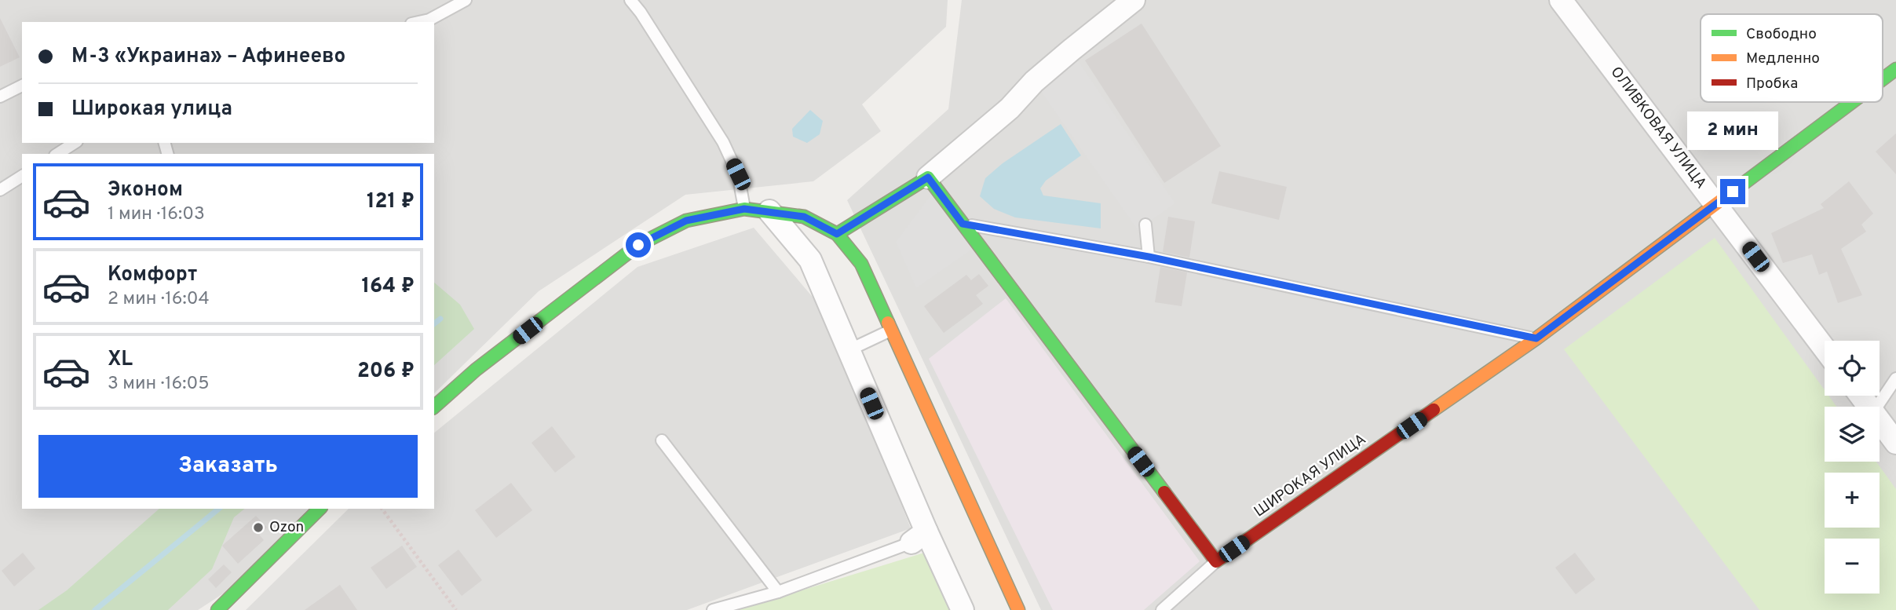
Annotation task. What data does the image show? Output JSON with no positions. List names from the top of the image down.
{
  "streets": {
    "street": ["ОЛИВКОВАЯ УЛИЦА", "ШИРОКАЯ УЛИЦА"]
  },
  "crossings": [
    ["ОЛИВКОВАЯ УЛИЦА", "ШИРОКАЯ УЛИЦА"]
  ],
  "places": ["Ozon"],
  "legend": ["Свободно", "Медленно", "Пробка"],
  "page": {
    "banner": ["М-3 «Украина» – Афинеево", "Широкая улица"],
    "bubble": "2 мин",
    "list": [
      {
        "name": "Эконом",
        "note": "1 мин · 16:03",
        "value": "121 ₽"
      },
      {
        "name": "Комфорт",
        "note": "2 мин · 16:04",
        "value": "164 ₽"
      },
      {
        "name": "XL",
        "note": "3 мин · 16:05",
        "value": "206 ₽"
      }
    ],
    "map_buttons": ["+", "−"],
    "buttons": "Заказать"
  }
}
